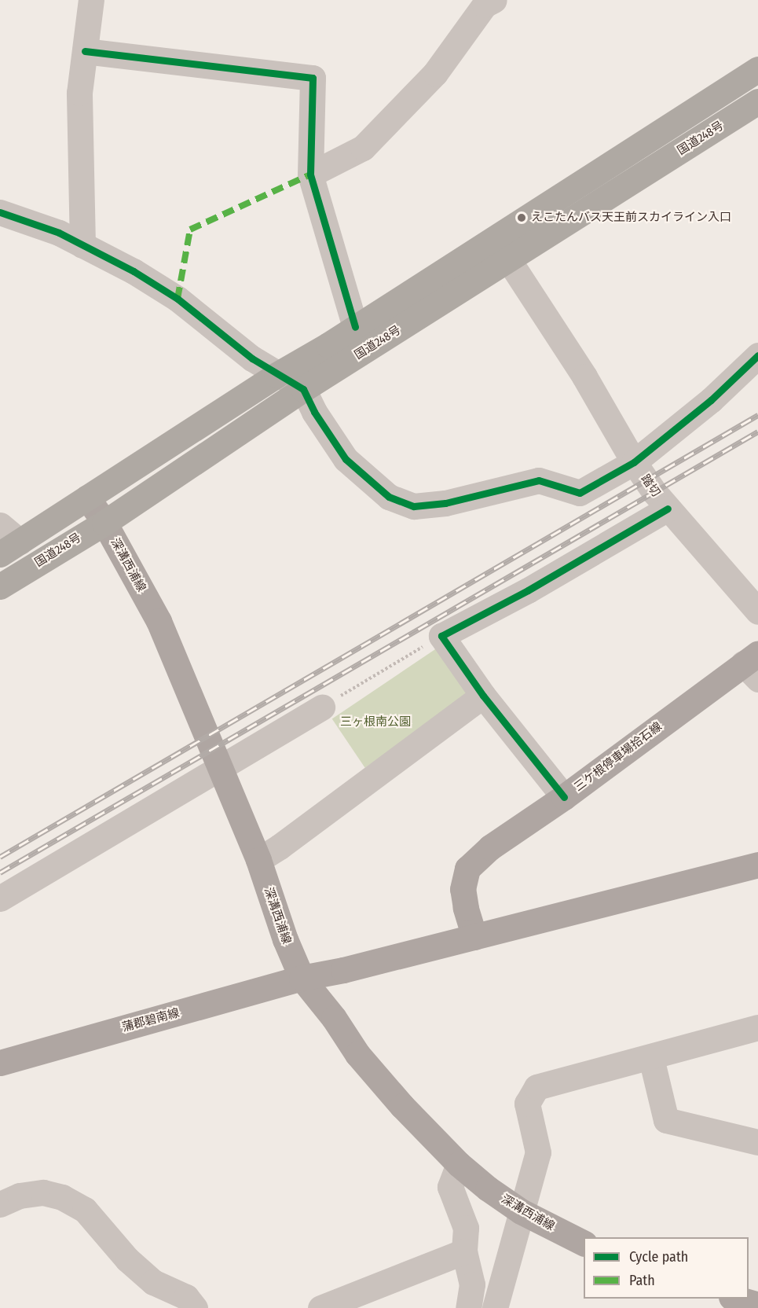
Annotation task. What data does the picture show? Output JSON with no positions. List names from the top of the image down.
{
  "streets": {
    "highway": ["国道248号"],
    "main road": ["深溝西浦線", "三ケ根停車場拾石線", "蒲郡碧南線"],
    "street": ["踏切"]
  },
  "crossings": [
    ["国道248号", "踏切"],
    ["国道248号", "深溝西浦線"],
    ["深溝西浦線", "蒲郡碧南線"]
  ],
  "parks": ["三ヶ根南公園"],
  "places": ["えこたんバス天王前スカイライン入口"],
  "legend": ["Cycle path", "Path"]
}
